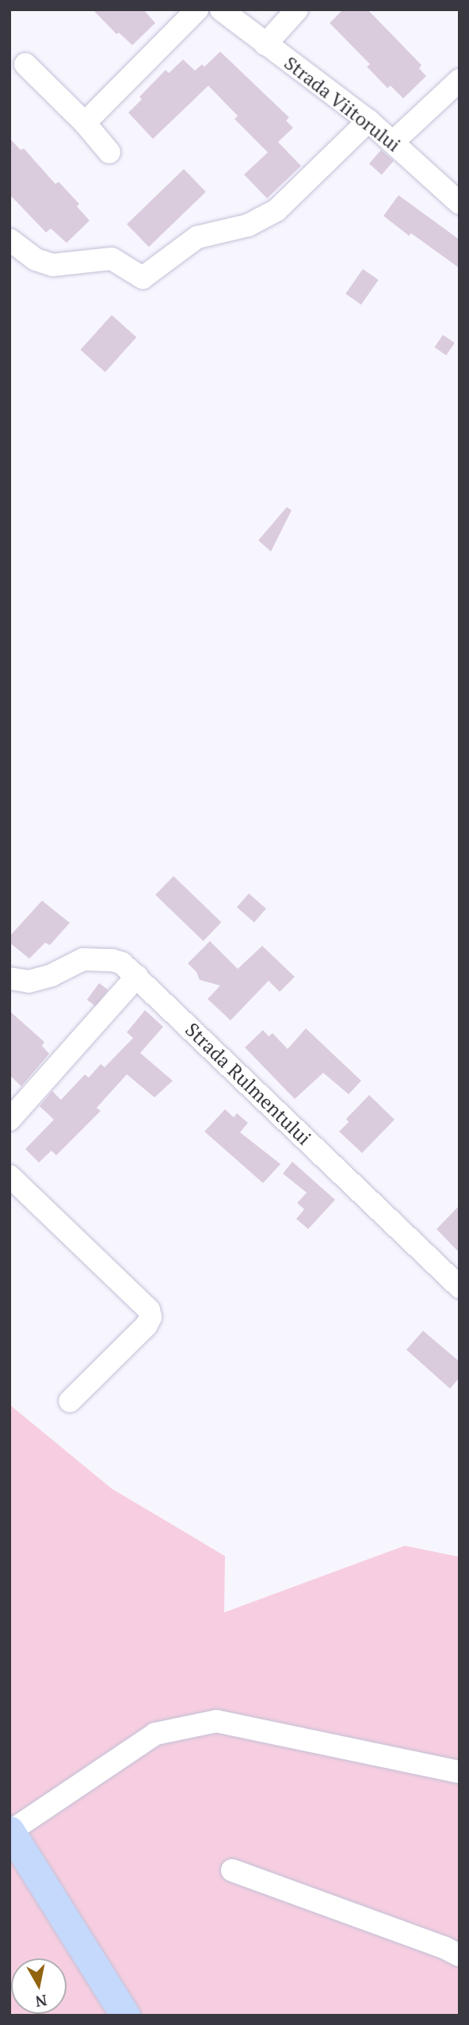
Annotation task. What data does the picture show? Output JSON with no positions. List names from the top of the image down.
{
  "streets": {
    "street": ["Strada Viitorului", "Strada Rulmentului"]
  },
  "north": "bottom"
}
